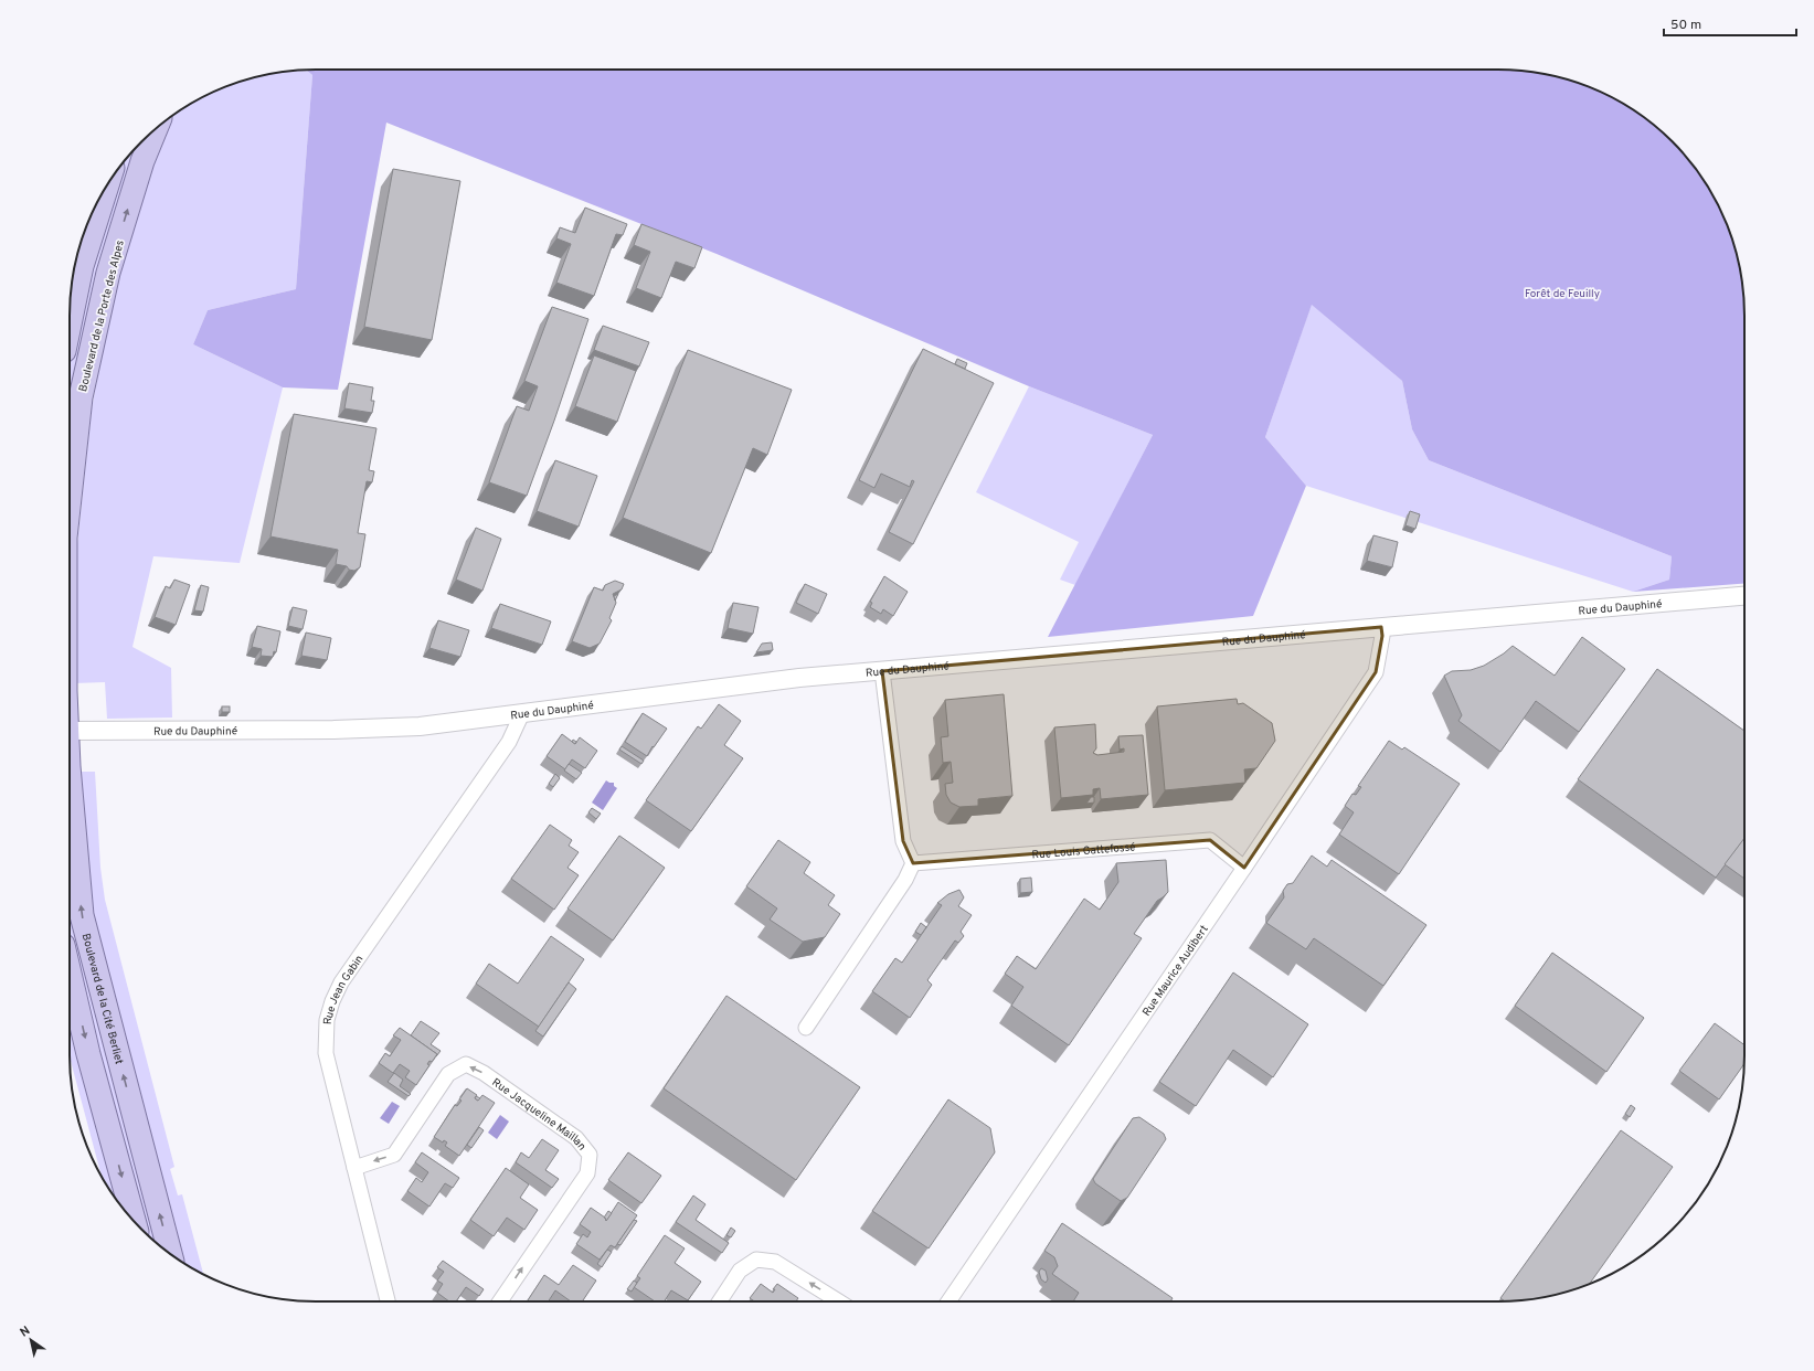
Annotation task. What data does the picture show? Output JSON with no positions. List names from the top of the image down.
{
  "streets": {
    "main road": ["Boulevard de la Porte des Alpes", "Boulevard de la Cité Berliet"],
    "street": [
      "Rue du Dauphiné",
      "Rue Louis Gattefossé",
      "Rue Maurice Audibert",
      "Rue Jean Gabin",
      "Rue Jacqueline Maillan"
    ]
  },
  "crossings": [
    ["Rue du Dauphiné", "Rue Maurice Audibert"],
    ["Rue du Dauphiné", "Rue Jean Gabin"],
    ["Rue Louis Gattefossé", "Rue Maurice Audibert"],
    ["Rue Jean Gabin", "Rue Jacqueline Maillan"]
  ],
  "parks": ["Forêt de Feuilly"],
  "scale_bar": "50 m",
  "north": "top left"
}
